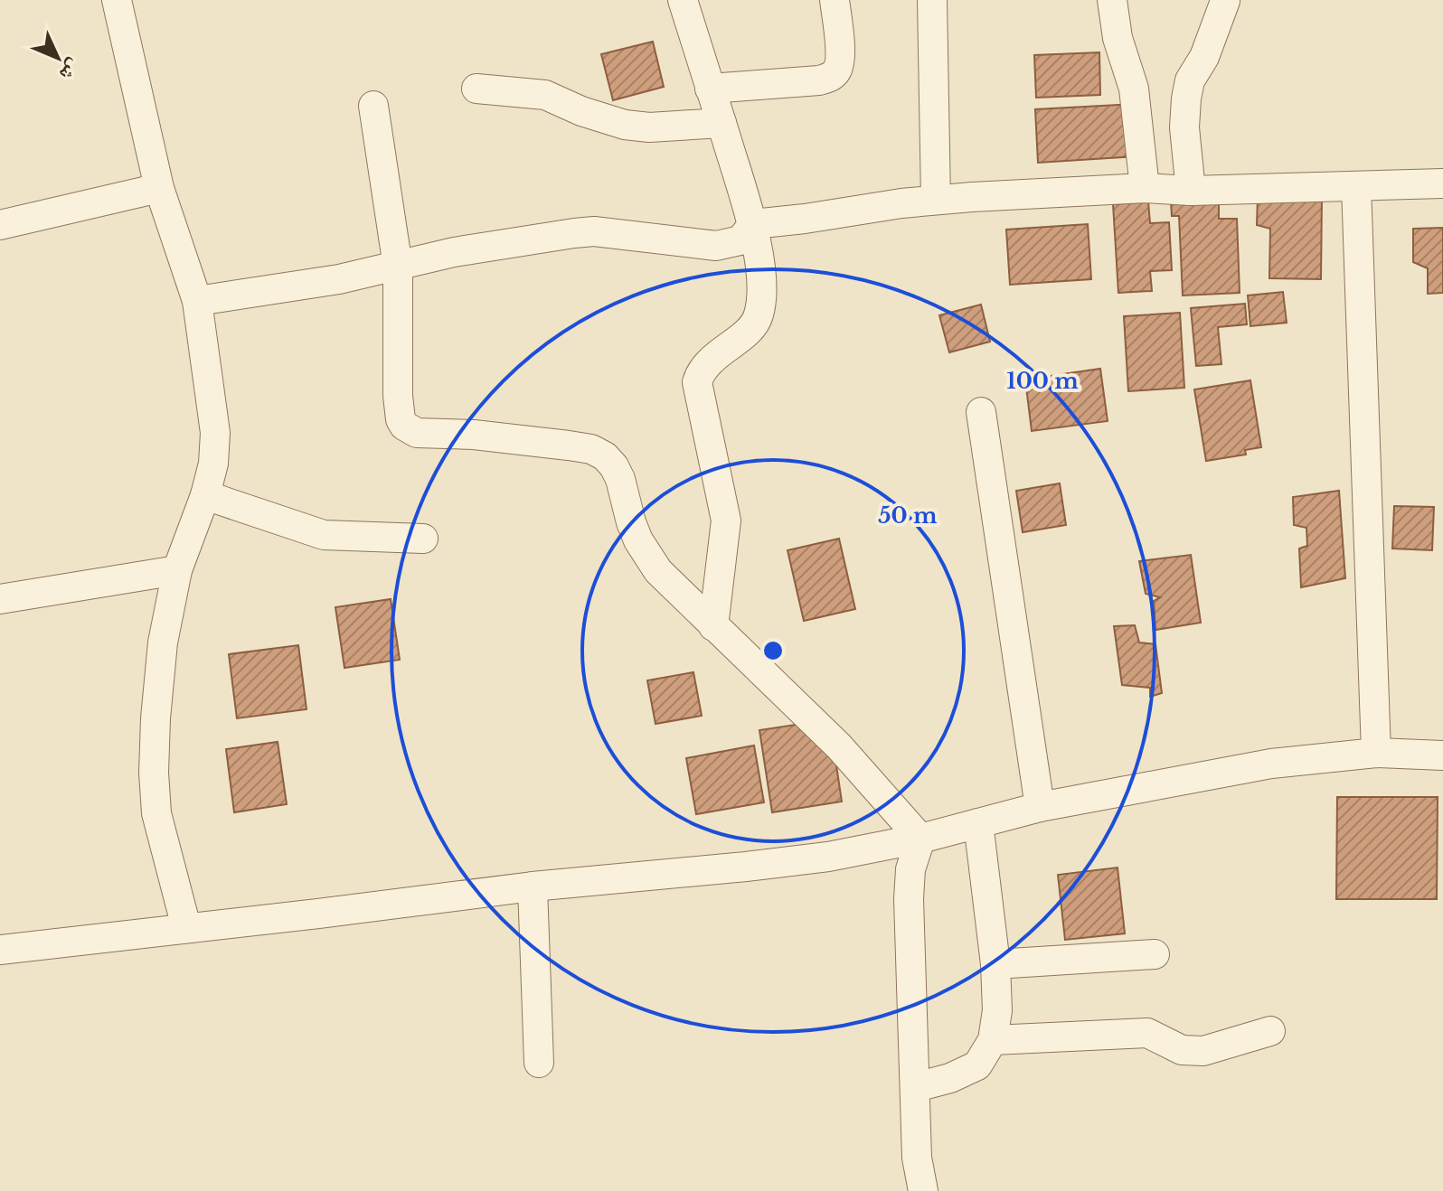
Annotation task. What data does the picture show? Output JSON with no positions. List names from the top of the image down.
{
  "north": "bottom right",
  "rings": ["100 m", "50 m"]
}
